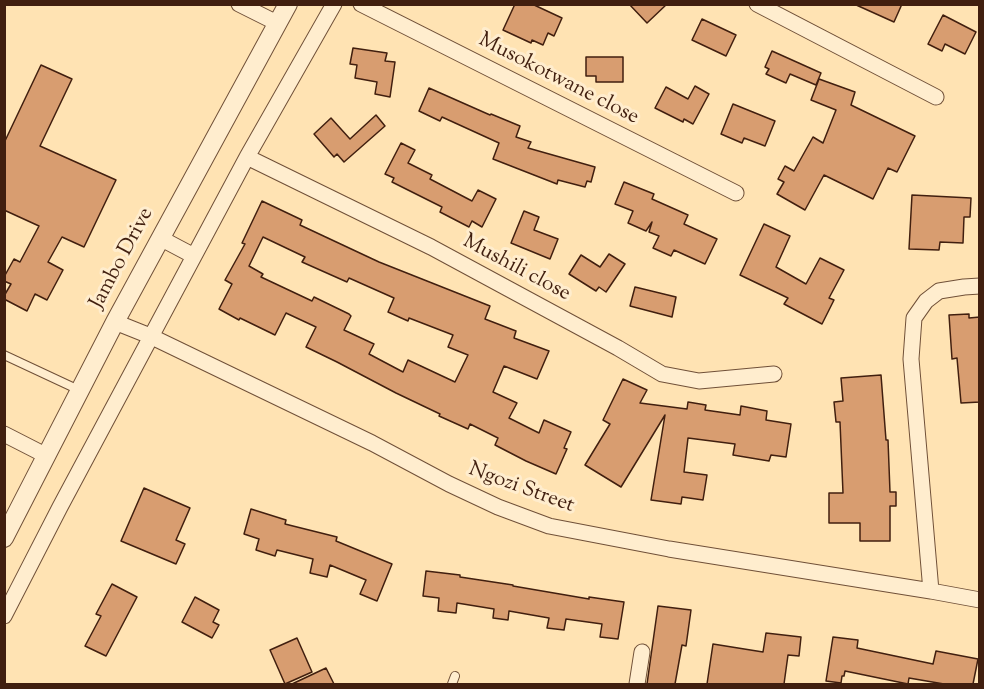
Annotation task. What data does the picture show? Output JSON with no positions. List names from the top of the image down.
{
  "streets": {
    "street": [
      "Musokotwane close",
      "Jambo Drive",
      "Mushili close",
      "Ngozi Street"
    ]
  },
  "crossings": [
    ["Jambo Drive", "Ngozi Street"]
  ]
}
